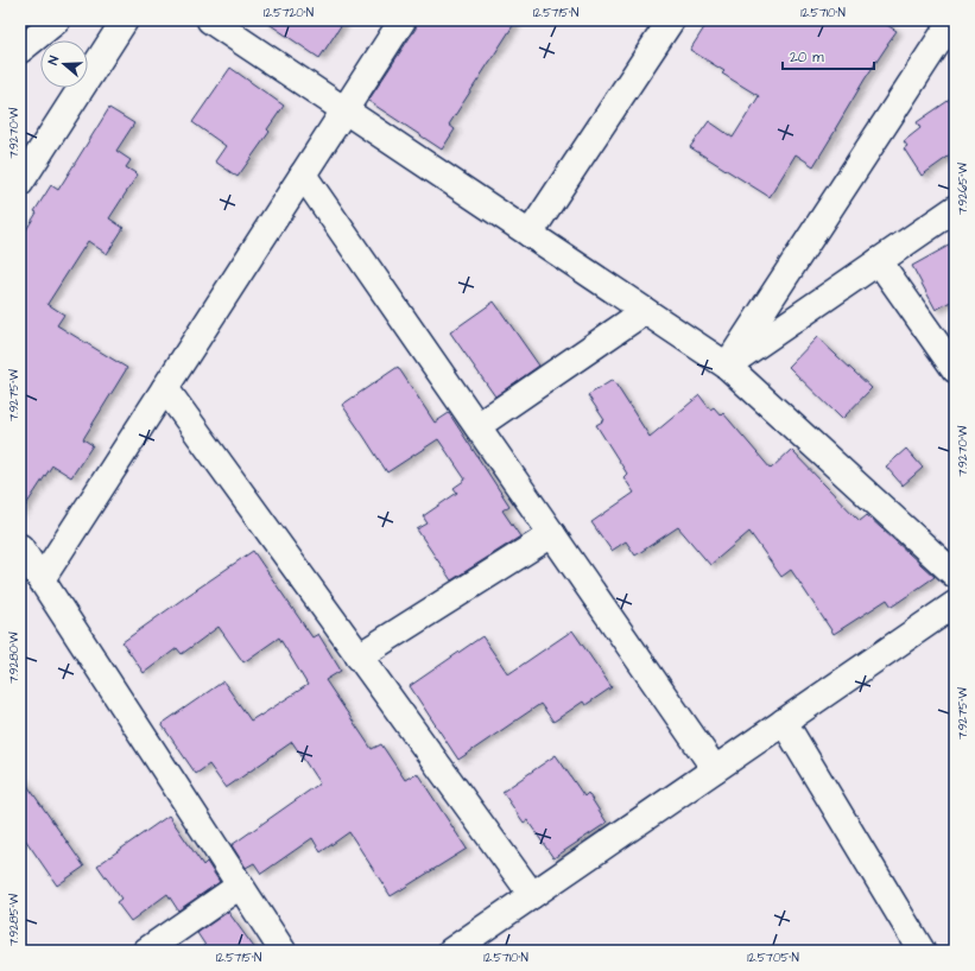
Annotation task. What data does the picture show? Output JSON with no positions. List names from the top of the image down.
{
  "scale_bar": "20 m",
  "north": "left",
  "coordinates": [
    "12.5720°N",
    "12.5715°N",
    "12.5710°N",
    "7.9270°W",
    "7.9265°W",
    "7.9275°W",
    "7.9280°W",
    "7.9285°W",
    "12.5705°N"
  ]
}
